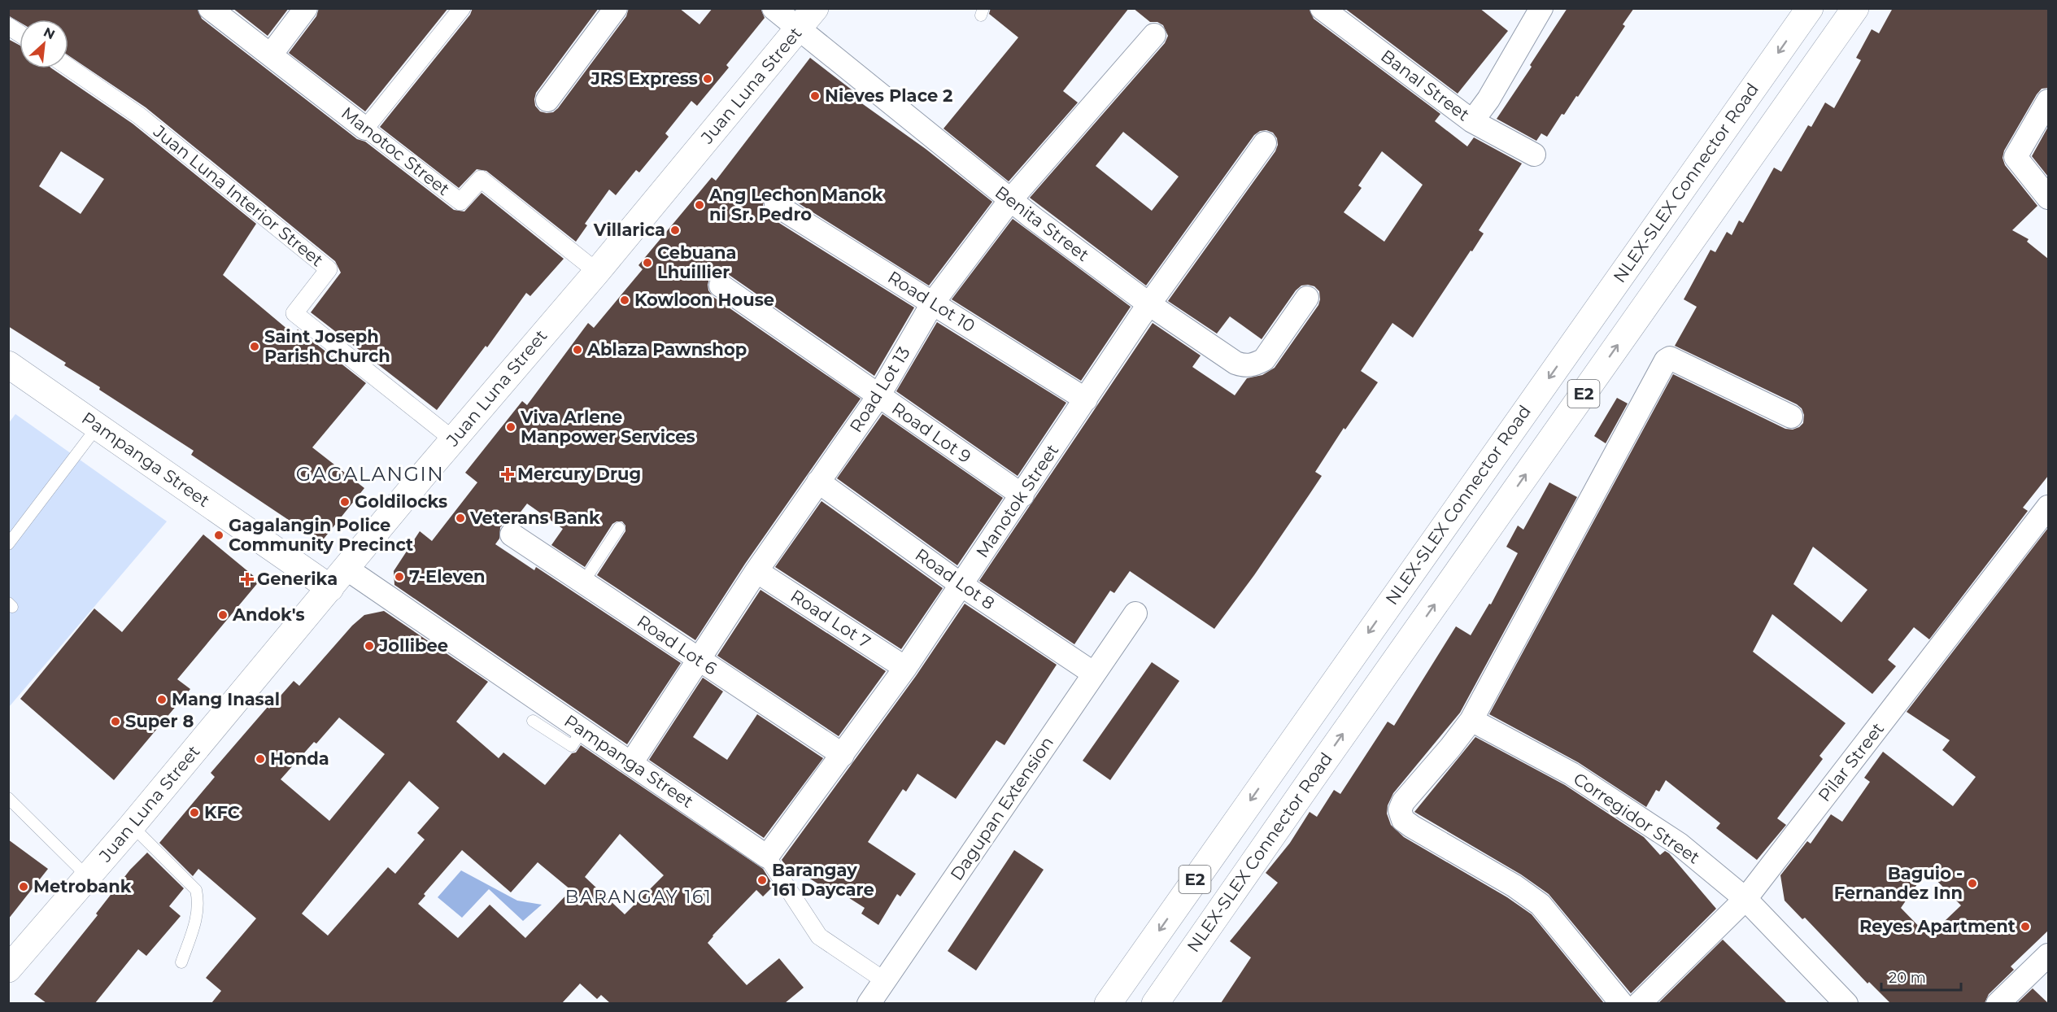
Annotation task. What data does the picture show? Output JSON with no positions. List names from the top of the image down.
{
  "streets": {
    "main road": [
      "Juan Luna Street",
      "NLEX-SLEX Connector Road",
      "E2",
      "Pampanga Street"
    ],
    "street": [
      "Banal Street",
      "Manotoc Street",
      "Juan Luna Interior Street",
      "Benita Street",
      "Road Lot 10",
      "Road Lot 13",
      "Road Lot 9",
      "Manotok Street",
      "Road Lot 8",
      "Road Lot 7",
      "Road Lot 6",
      "Pilar Street",
      "Dagupan Extension",
      "Corregidor Street"
    ]
  },
  "crossings": [
    ["Juan Luna Street", "Manotoc Street"],
    ["Juan Luna Street", "Juan Luna Interior Street"],
    ["Juan Luna Street", "Benita Street"],
    ["Juan Luna Street", "Pampanga Street"],
    ["Benita Street", "Road Lot 13"],
    ["Benita Street", "Manotok Street"],
    ["Road Lot 10", "Road Lot 13"],
    ["Road Lot 10", "Manotok Street"],
    ["Road Lot 13", "Road Lot 9"],
    ["Road Lot 13", "Pampanga Street"],
    ["Road Lot 13", "Road Lot 8"],
    ["Road Lot 13", "Road Lot 7"],
    ["Road Lot 13", "Road Lot 6"],
    ["Road Lot 9", "Manotok Street"],
    ["Pampanga Street", "Manotok Street"],
    ["Pampanga Street", "Dagupan Extension"],
    ["Manotok Street", "Road Lot 8"],
    ["Manotok Street", "Road Lot 7"],
    ["Manotok Street", "Road Lot 6"],
    ["Road Lot 8", "Dagupan Extension"],
    ["Pilar Street", "Corregidor Street"]
  ],
  "districts": ["GAGALANGIN", "BARANGAY 161"],
  "places": {
    "other": [
      "JRS Express",
      "Nieves Place 2",
      "Ang Lechon Manok ni Sr. Pedro",
      "Villarica",
      "Cebuana Lhuillier",
      "Kowloon House",
      "Saint Joseph Parish Church",
      "Ablaza Pawnshop",
      "Viva Arlene Manpower Services",
      "Goldilocks",
      "Veterans Bank",
      "Gagalangin Police Community Precinct",
      "7-Eleven",
      "Andok's",
      "Jollibee",
      "Mang Inasal",
      "Super 8",
      "Honda",
      "KFC",
      "Barangay 161 Daycare",
      "Baguio - Fernandez Inn",
      "Metrobank",
      "Reyes Apartment"
    ],
    "health": ["Mercury Drug", "Generika"]
  },
  "scale_bar": "20 m",
  "north": "top right"
}
